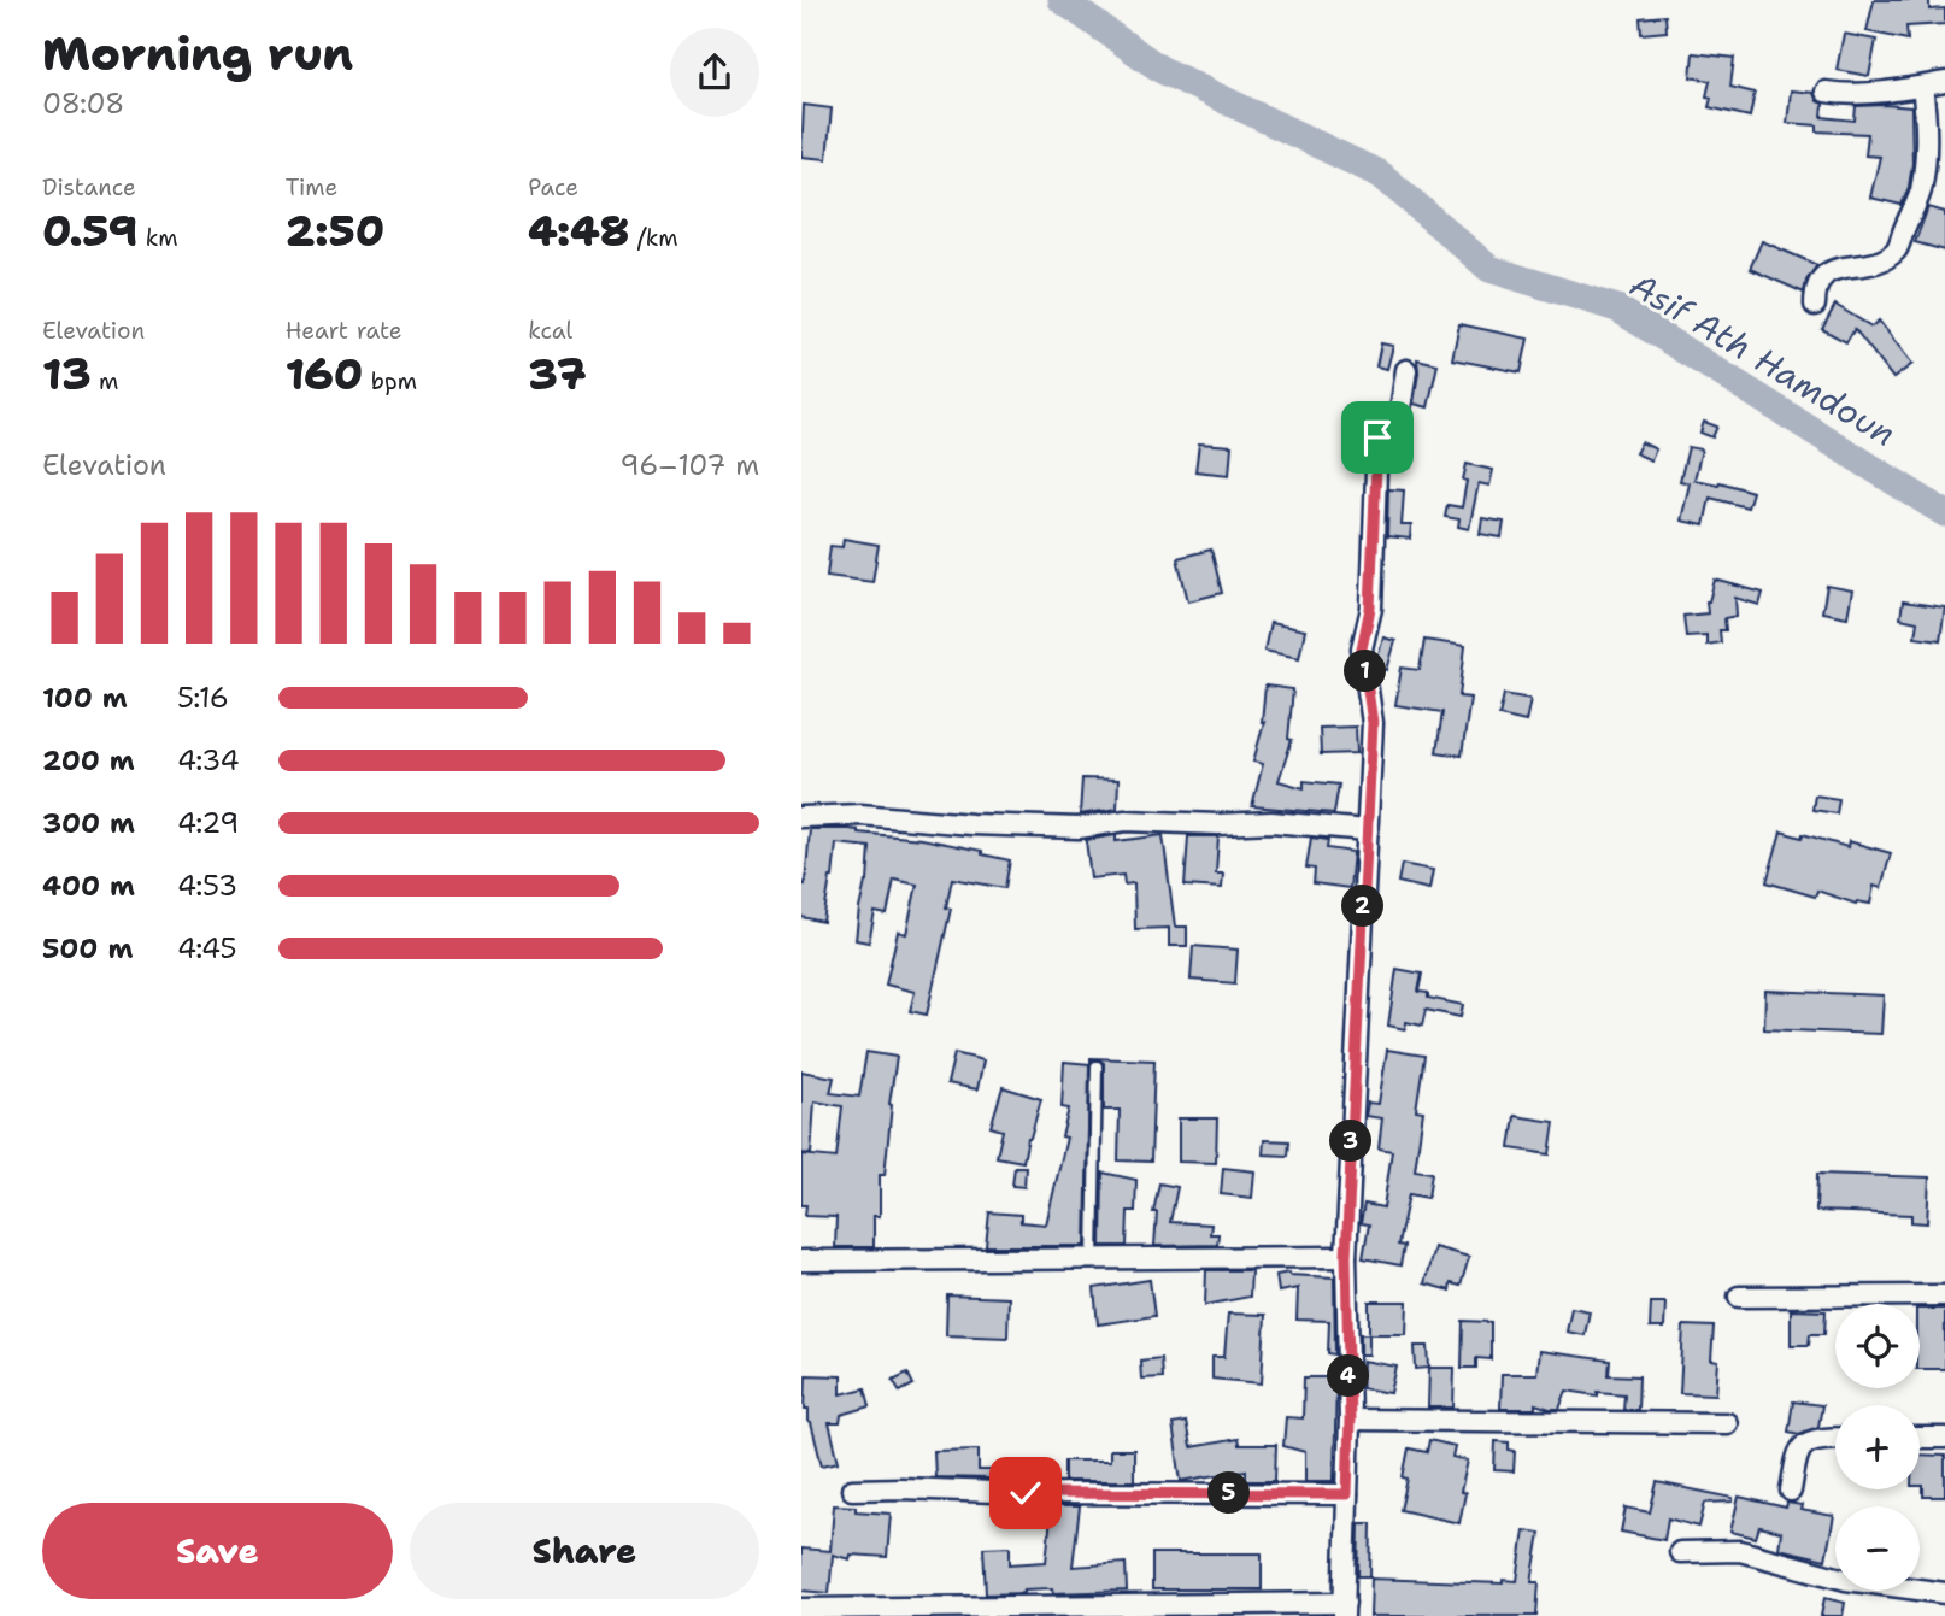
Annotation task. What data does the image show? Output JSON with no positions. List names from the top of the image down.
{
  "water": ["Asif Ath Hamdoun"],
  "page": {
    "heading": ["Morning run", "08:08"],
    "stats": [
      ["Distance", "0.59 km"],
      ["Time", "2:50"],
      ["Pace", "4:48 /km"],
      ["Elevation", "13 m"],
      ["Heart rate", "160 bpm"],
      ["kcal", "37"]
    ],
    "chart": ["Elevation", "96–107 m"],
    "pins": [
      "1",
      "2",
      "3",
      "4",
      "5"
    ],
    "list": [
      {
        "name": "100 m",
        "note": "5:16"
      },
      {
        "name": "200 m",
        "note": "4:34"
      },
      {
        "name": "300 m",
        "note": "4:29"
      },
      {
        "name": "400 m",
        "note": "4:53"
      },
      {
        "name": "500 m",
        "note": "4:45"
      }
    ],
    "map_buttons": ["+", "−"],
    "buttons": ["Save", "Share"]
  }
}
